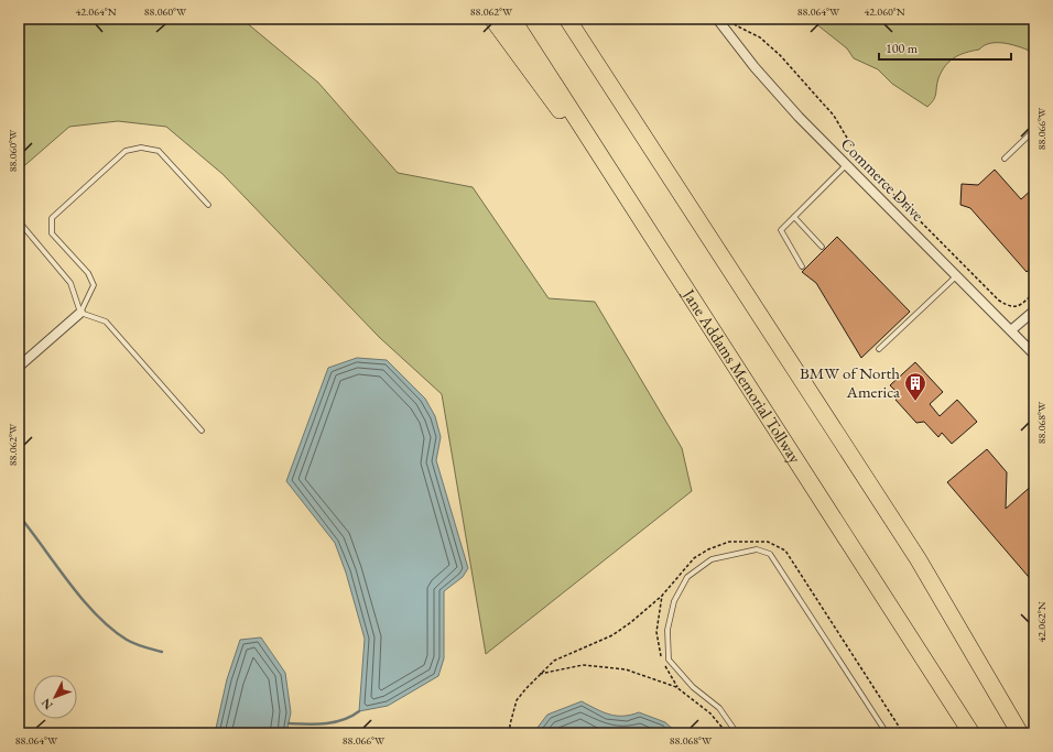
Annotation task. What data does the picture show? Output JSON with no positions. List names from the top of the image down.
{
  "streets": {
    "highway": ["Jane Addams Memorial Tollway"],
    "street": ["Commerce Drive"]
  },
  "places": {
    "building": ["BMW of North America"]
  },
  "scale_bar": "100 m",
  "north": "bottom left",
  "coordinates": [
    "42.064°N",
    "88.060°W",
    "88.062°W",
    "88.064°W",
    "42.060°N",
    "88.066°W",
    "88.068°W",
    "42.062°N"
  ]
}
